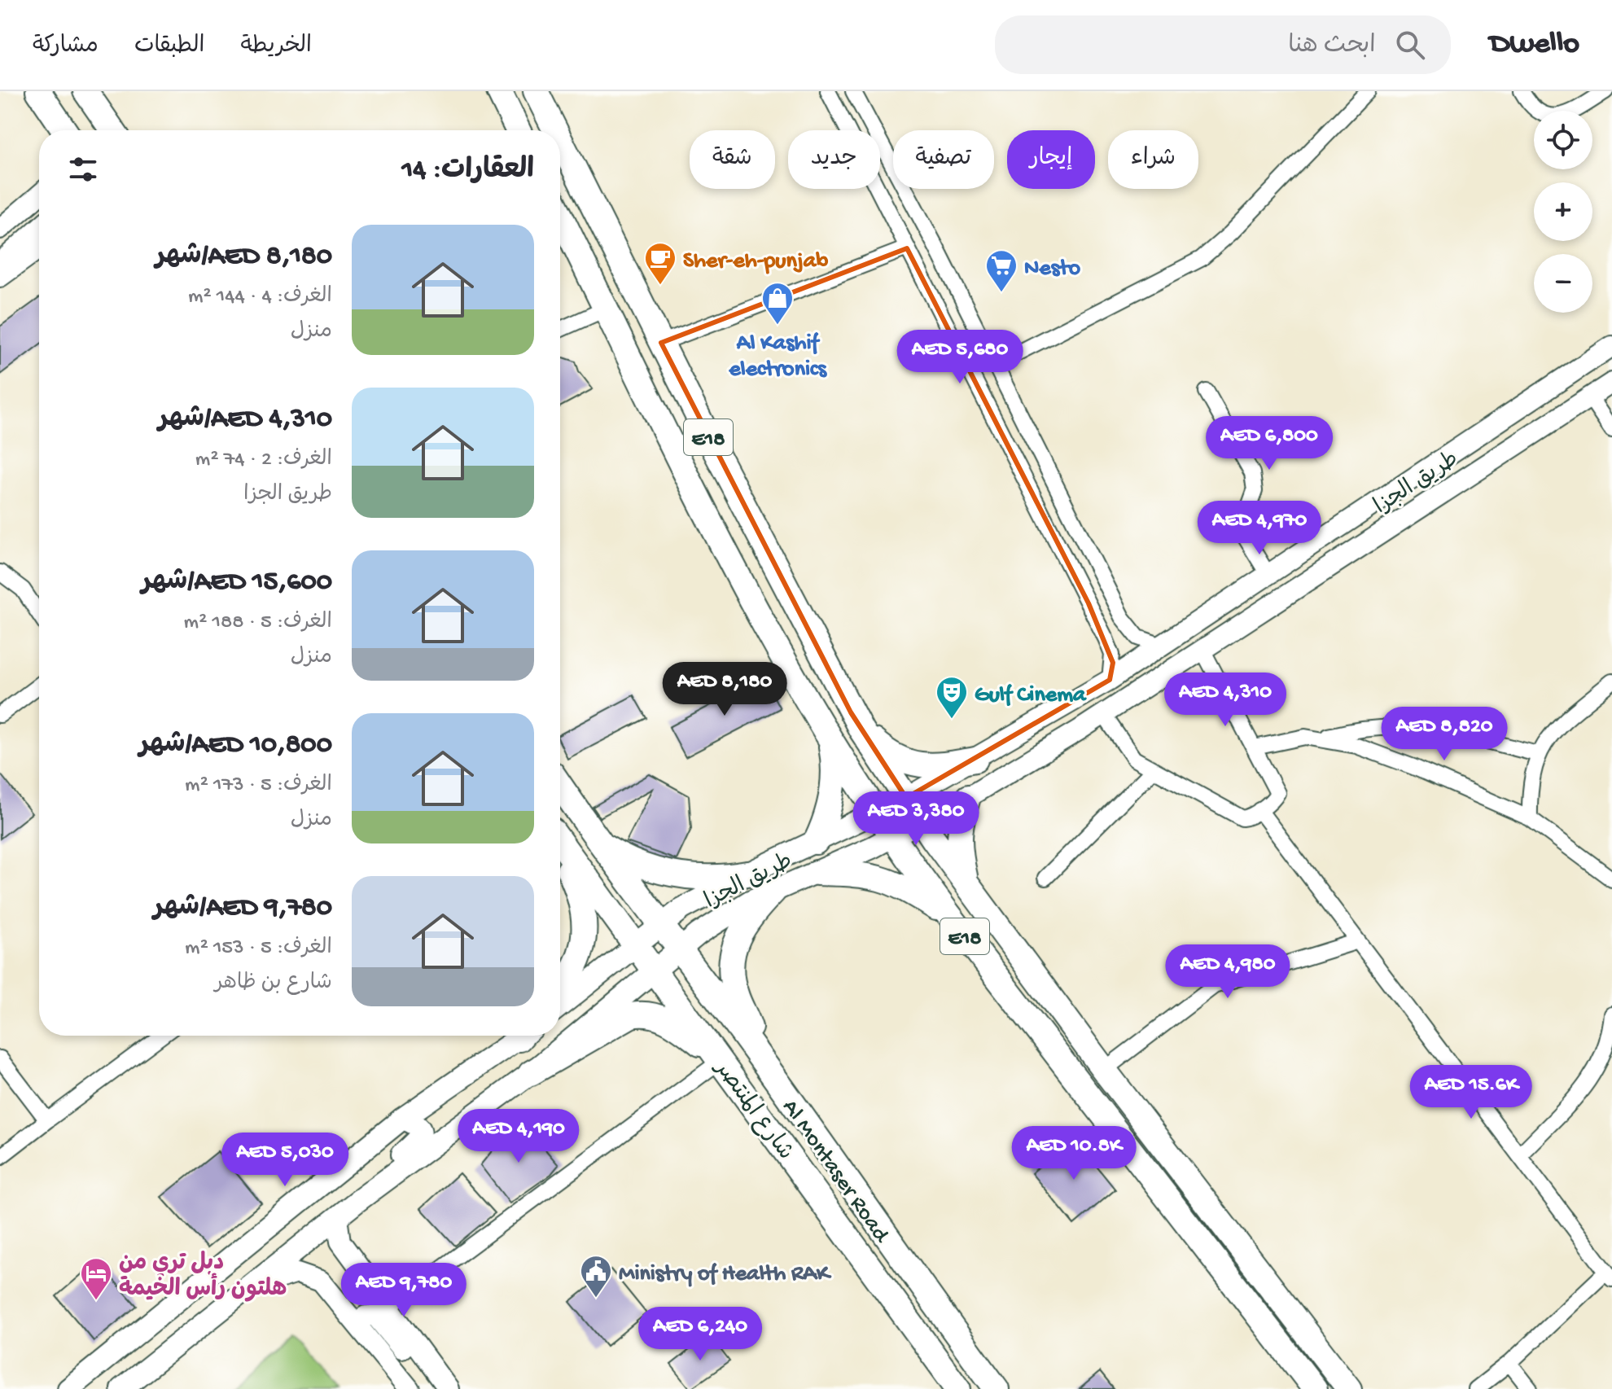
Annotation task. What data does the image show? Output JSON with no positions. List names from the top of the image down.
{
  "streets": {
    "main road": [
      "E18",
      "طريق الجزا",
      "شارع المنتصر",
      "Al Montaser Road"
    ]
  },
  "crossings": [
    ["E18", "طريق الجزا"],
    ["طريق الجزا", "شارع المنتصر"],
    ["طريق الجزا", "Al Montaser Road"]
  ],
  "places": {
    "cafe": ["Sher-eh-punjab"],
    "supermarket": ["Nesto"],
    "shop": ["Al Kashif electronics"],
    "theatre": ["Gulf Cinema"],
    "public building": ["Ministry of Health RAK"],
    "hotel": ["دبل تري من هلتون رأس الخيمة"]
  },
  "page": {
    "header": "Dwello",
    "search": "ابحث هنا",
    "nav": ["الخريطة", "الطبقات", "مشاركة"],
    "map_buttons": ["+", "−"],
    "chip": [
      "شراء",
      "إيجار",
      "تصفية",
      "جديد",
      "شقة"
    ],
    "heading": "العقارات: 14",
    "list": [
      {
        "name": "AED 8,180/شهر",
        "note": "الغرف: 4 · 144 m² · منزل"
      },
      {
        "name": "AED 4,310/شهر",
        "note": "الغرف: 2 · 74 m² · طريق الجزا"
      },
      {
        "name": "AED 15,600/شهر",
        "note": "الغرف: 5 · 188 m² · منزل"
      },
      {
        "name": "AED 10,800/شهر",
        "note": "الغرف: 5 · 173 m² · منزل"
      },
      {
        "name": "AED 9,780/شهر",
        "note": "الغرف: 5 · 153 m² · شارع بن ظاهر"
      }
    ],
    "price": [
      "AED 5,680",
      "AED 6,800",
      "AED 4,970",
      "AED 8,180",
      "AED 4,310",
      "AED 8,820",
      "AED 3,380",
      "AED 4,980",
      "AED 15.6K",
      "AED 4,190",
      "AED 10.8K",
      "AED 5,030",
      "AED 9,780",
      "AED 6,240"
    ]
  }
}
